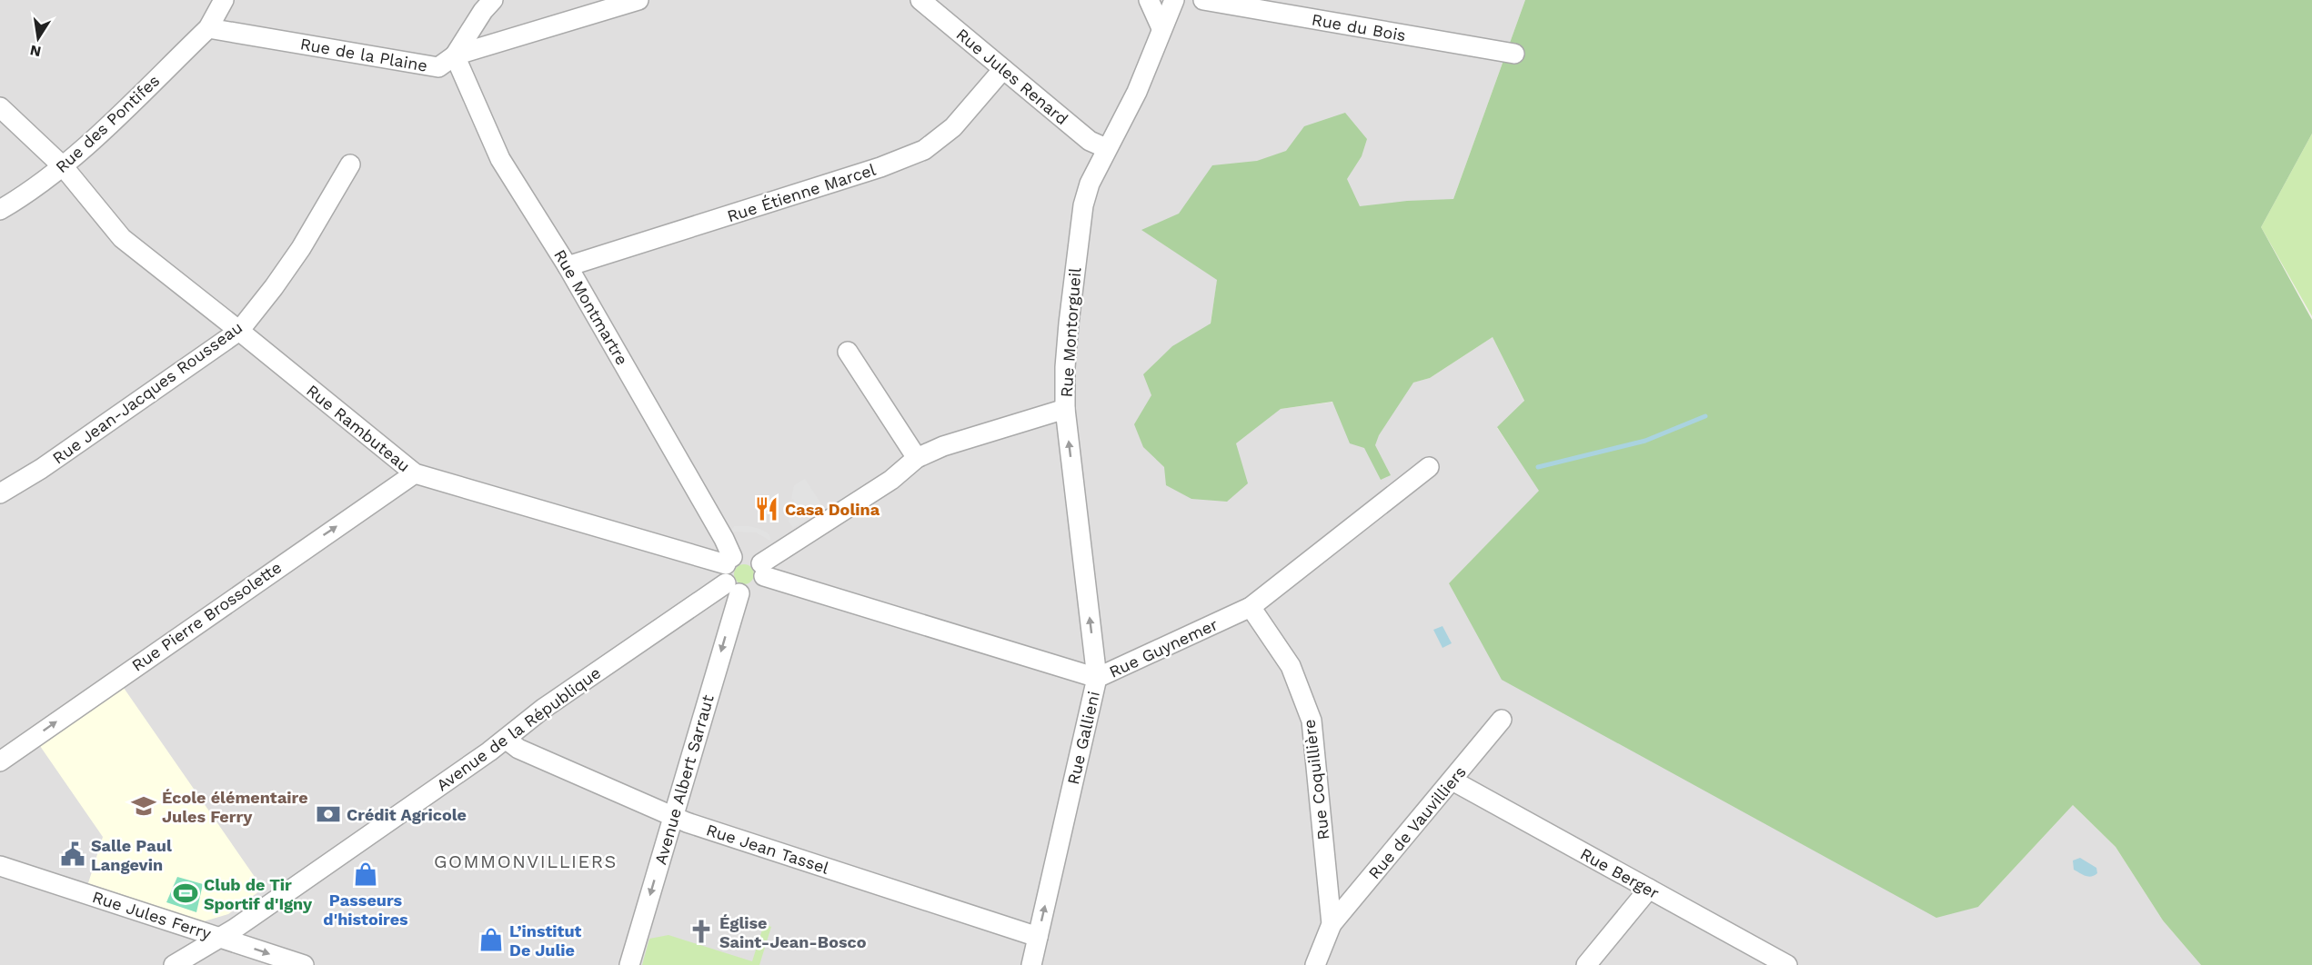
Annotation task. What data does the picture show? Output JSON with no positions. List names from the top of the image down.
{
  "streets": {
    "street": [
      "Rue du Bois",
      "Rue de la Plaine",
      "Rue Jules Renard",
      "Rue des Pontifes",
      "Rue Étienne Marcel",
      "Rue Montmartre",
      "Rue Montorgueil",
      "Rue Jean-Jacques Rousseau",
      "Rue Rambuteau",
      "Rue Pierre Brossolette",
      "Rue Guynemer",
      "Avenue de la République",
      "Rue Gallieni",
      "Avenue Albert Sarraut",
      "Rue Coquillière",
      "Rue de Vauvilliers",
      "Rue Jean Tassel",
      "Rue Berger",
      "Rue Jules Ferry"
    ]
  },
  "crossings": [
    ["Rue de la Plaine", "Rue des Pontifes"],
    ["Rue de la Plaine", "Rue Montmartre"],
    ["Rue Jules Renard", "Rue Étienne Marcel"],
    ["Rue Jules Renard", "Rue Montorgueil"],
    ["Rue des Pontifes", "Rue Rambuteau"],
    ["Rue Étienne Marcel", "Rue Montmartre"],
    ["Rue Montmartre", "Rue Rambuteau"],
    ["Rue Montmartre", "Avenue de la République"],
    ["Rue Montmartre", "Avenue Albert Sarraut"],
    ["Rue Montorgueil", "Rue Rambuteau"],
    ["Rue Montorgueil", "Rue Guynemer"],
    ["Rue Montorgueil", "Avenue de la République"],
    ["Rue Montorgueil", "Rue Gallieni"],
    ["Rue Jean-Jacques Rousseau", "Rue Rambuteau"],
    ["Rue Rambuteau", "Rue Pierre Brossolette"],
    ["Rue Rambuteau", "Rue Guynemer"],
    ["Rue Rambuteau", "Avenue de la République"],
    ["Rue Rambuteau", "Avenue Albert Sarraut"],
    ["Rue Guynemer", "Avenue de la République"],
    ["Rue Guynemer", "Rue Gallieni"],
    ["Rue Guynemer", "Rue Coquillière"],
    ["Avenue de la République", "Avenue Albert Sarraut"],
    ["Avenue de la République", "Rue Jean Tassel"],
    ["Avenue de la République", "Rue Jules Ferry"],
    ["Rue Gallieni", "Rue Jean Tassel"],
    ["Avenue Albert Sarraut", "Rue Jean Tassel"],
    ["Rue Coquillière", "Rue de Vauvilliers"],
    ["Rue de Vauvilliers", "Rue Berger"]
  ],
  "one_way": ["Rue Pierre Brossolette", "Rue Gallieni", "Avenue Albert Sarraut"],
  "districts": ["GOMMONVILLIERS"],
  "places": {
    "restaurant": ["Casa Dolina"],
    "school or university": ["École élémentaire Jules Ferry"],
    "bank": ["Crédit Agricole"],
    "public building": ["Salle Paul Langevin"],
    "shop": ["Passeurs d'histoires", "L’institut De Julie"],
    "sports": ["Club de Tir Sportif d'Igny"],
    "church": ["Église Saint-Jean-Bosco"]
  },
  "north": "bottom"
}
